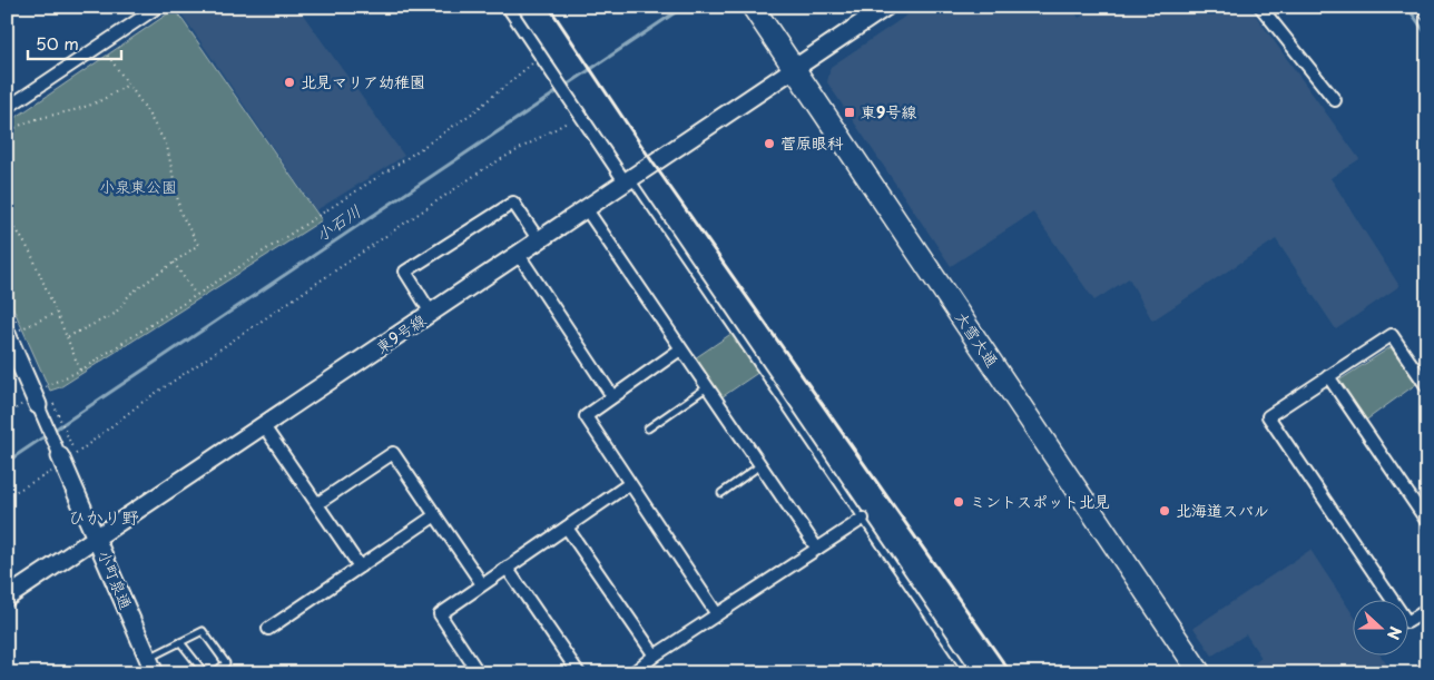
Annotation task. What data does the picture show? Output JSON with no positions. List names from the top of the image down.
{
  "streets": {
    "highway": ["大雪大通"],
    "street": ["東9号線", "小町泉通"]
  },
  "crossings": [
    ["東9号線", "大雪大通"],
    ["東9号線", "小町泉通"]
  ],
  "districts": ["ひかり野"],
  "water": ["小石川"],
  "parks": ["小泉東公園"],
  "places": {
    "other": [
      "北見マリア幼稚園",
      "菅原眼科",
      "ミントスポット北見",
      "北海道スバル"
    ],
    "transit": ["東9号線"]
  },
  "scale_bar": "50 m",
  "north": "right"
}
